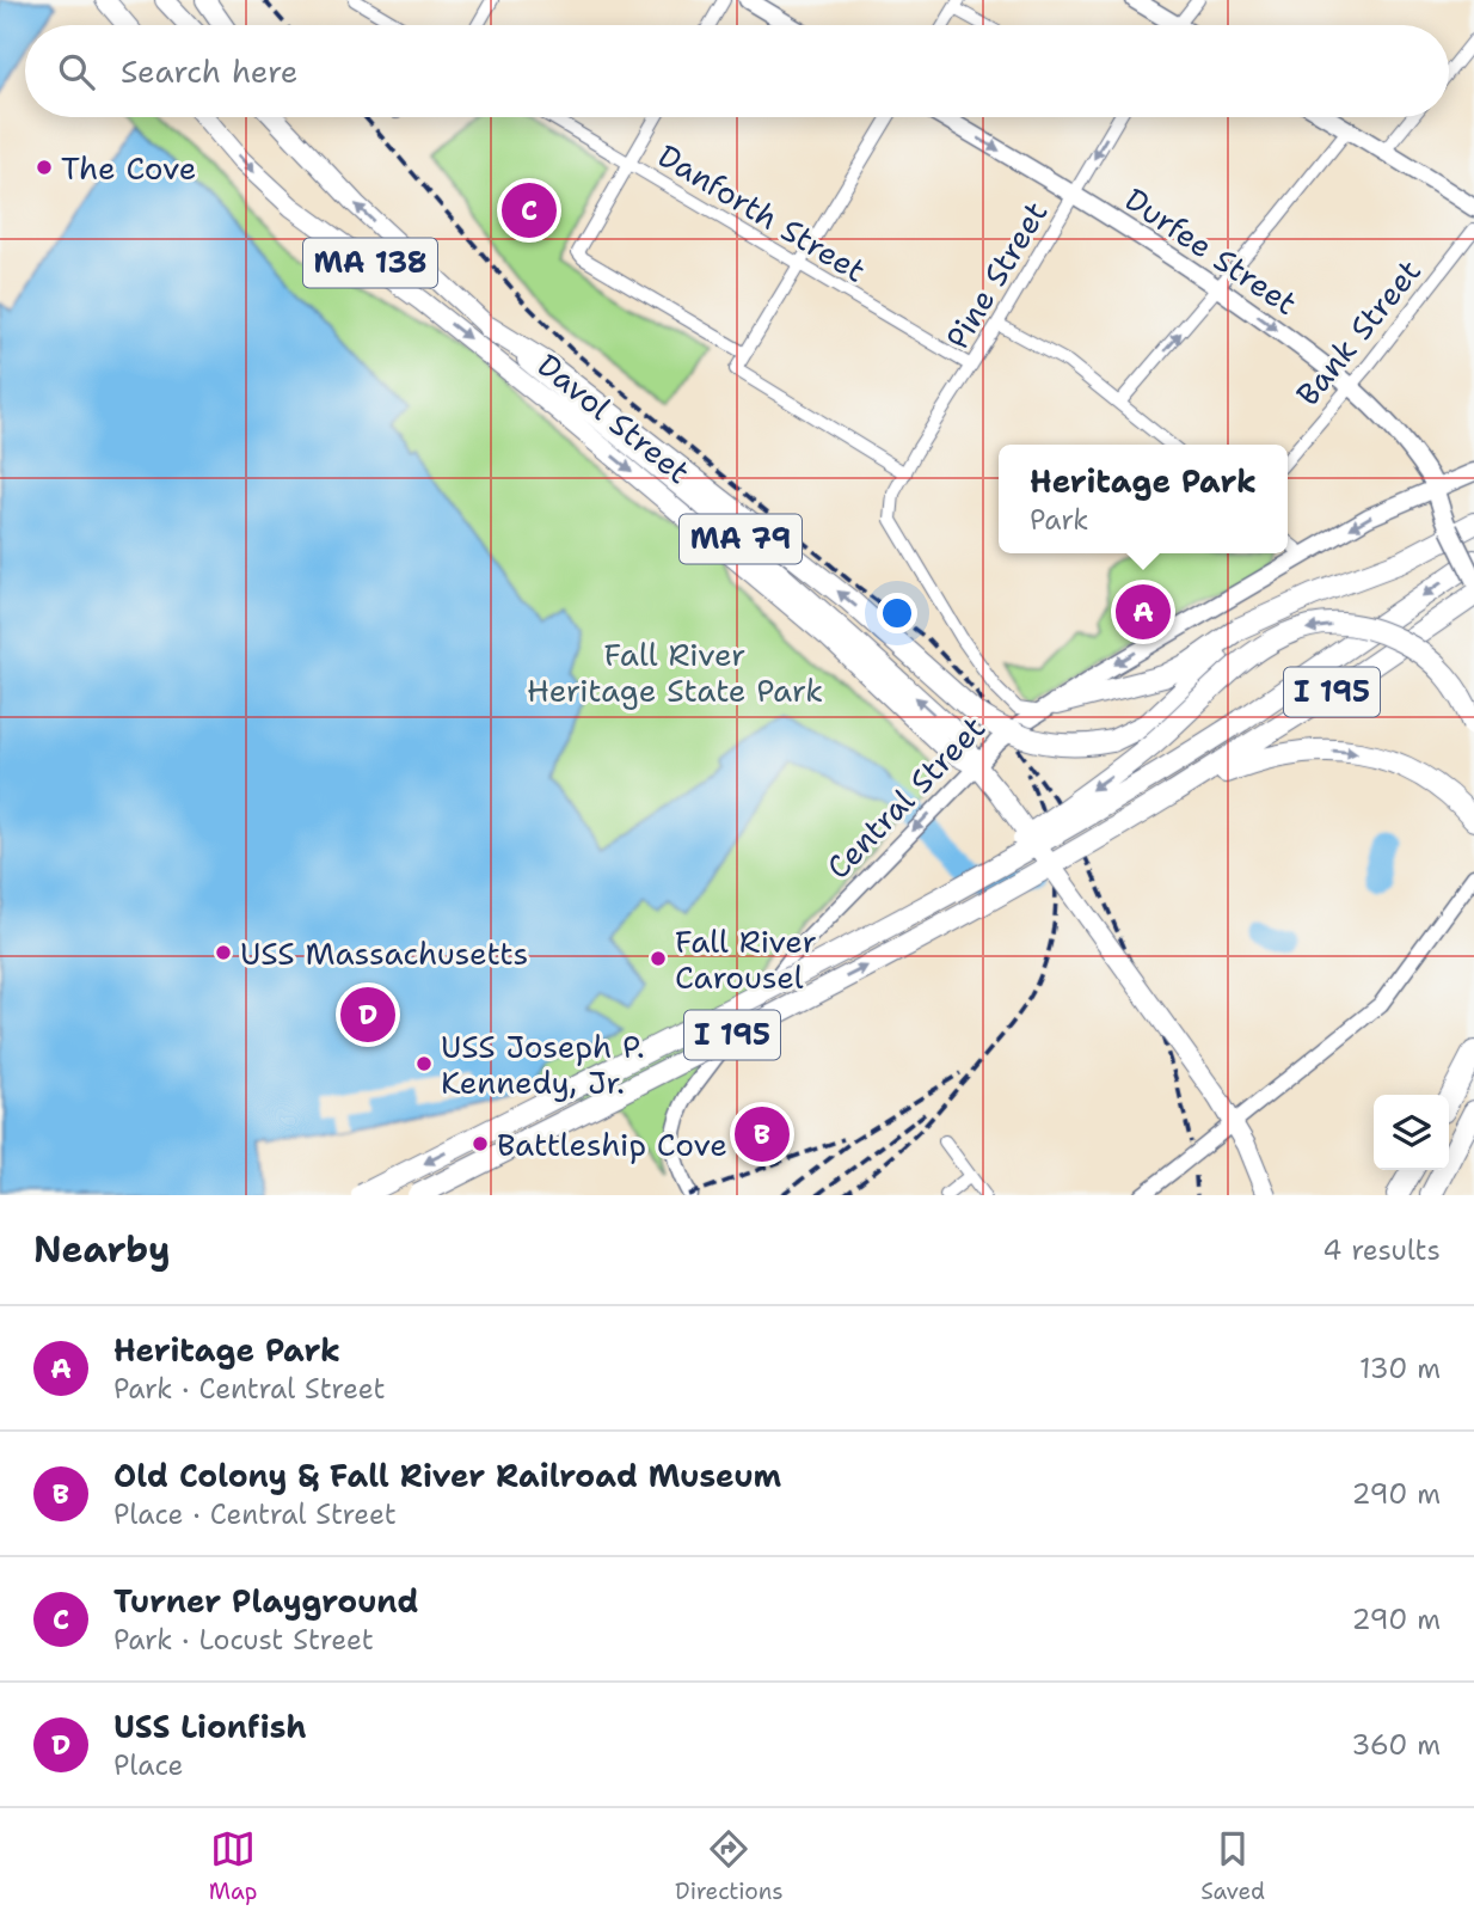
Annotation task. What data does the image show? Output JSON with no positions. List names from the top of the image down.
{
  "streets": {
    "highway": [
      "MA 138",
      "Davol Street",
      "MA 79",
      "I 195"
    ],
    "main road": ["Durfee Street", "Central Street"],
    "street": ["Danforth Street", "Pine Street", "Bank Street"]
  },
  "crossings": [
    ["Danforth Street", "Pine Street"],
    ["Durfee Street", "Pine Street"],
    ["Durfee Street", "Bank Street"],
    ["Durfee Street", "Central Street"],
    ["Pine Street", "Central Street"],
    ["Davol Street", "MA 79"],
    ["Davol Street", "Central Street"],
    ["MA 79", "Central Street"]
  ],
  "one_way": ["Durfee Street", "Central Street"],
  "parks": ["Fall River Heritage State Park"],
  "places": [
    "The Cove",
    "USS Massachusetts",
    "Fall River Carousel",
    "USS Joseph P. Kennedy, Jr.",
    "Battleship Cove"
  ],
  "page": {
    "search": "Search here",
    "pins": [
      "C",
      "A",
      "D",
      "B"
    ],
    "popup": ["Heritage Park", "Park"],
    "heading": ["Nearby", "4 results"],
    "list": [
      {
        "mark": "A",
        "name": "Heritage Park",
        "note": "Park · Central Street",
        "value": "130 m"
      },
      {
        "mark": "B",
        "name": "Old Colony & Fall River Railroad Museum",
        "note": "Place · Central Street",
        "value": "290 m"
      },
      {
        "mark": "C",
        "name": "Turner Playground",
        "note": "Park · Locust Street",
        "value": "290 m"
      },
      {
        "mark": "D",
        "name": "USS Lionfish",
        "note": "Place",
        "value": "360 m"
      }
    ],
    "nav": ["Map", "Directions", "Saved"]
  }
}
